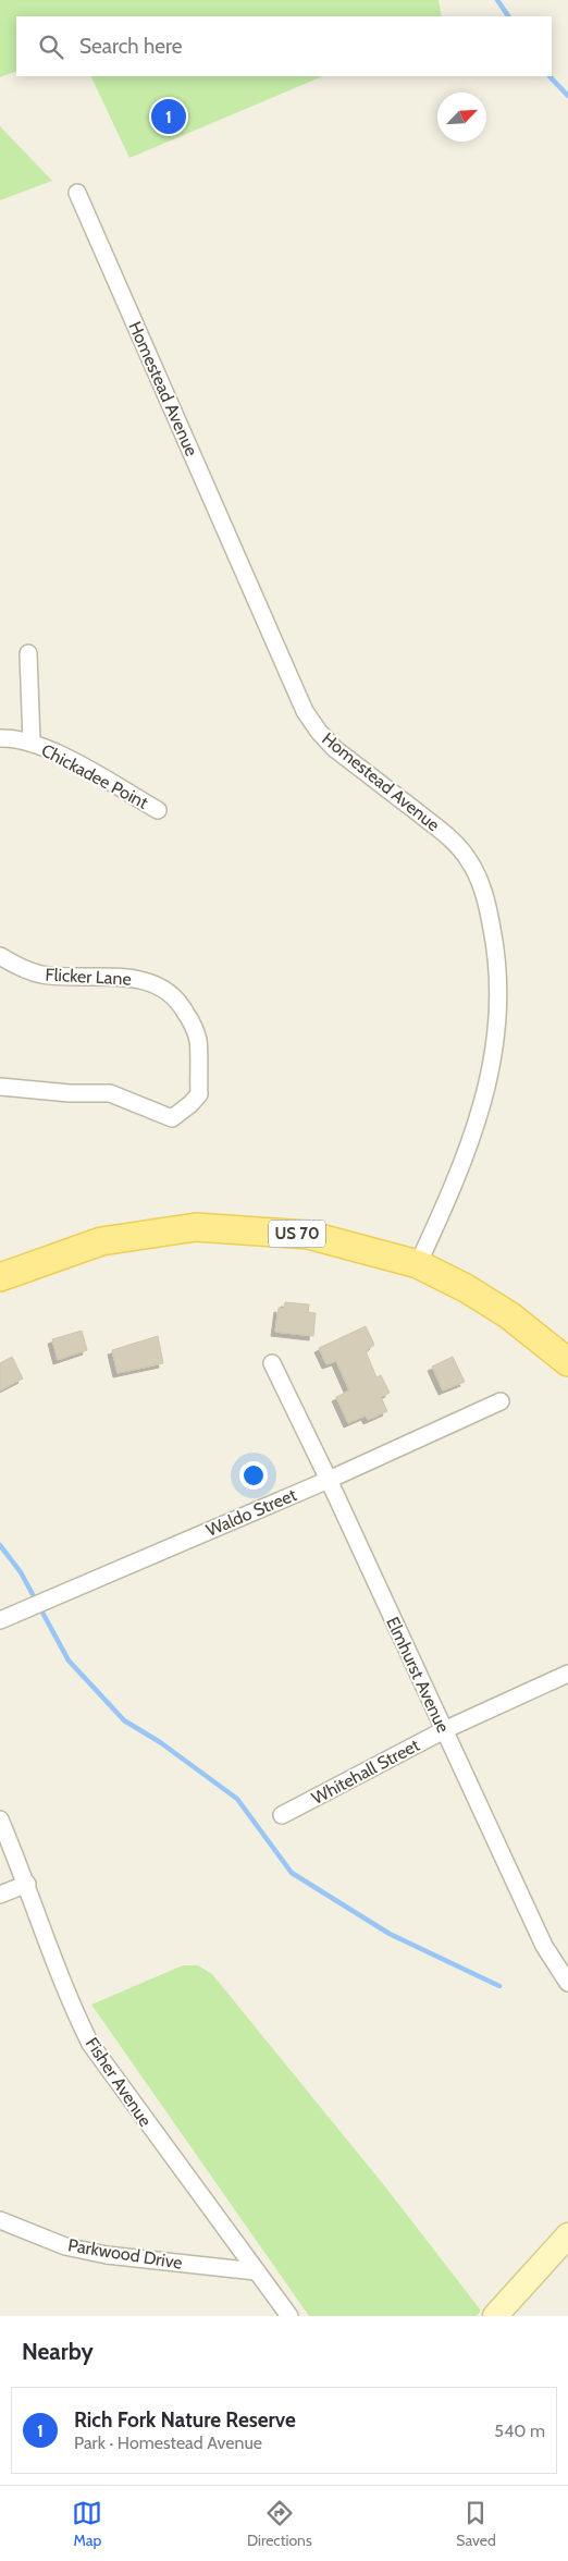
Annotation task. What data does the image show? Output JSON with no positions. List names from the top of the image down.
{
  "streets": {
    "main road": ["US 70"],
    "street": [
      "Homestead Avenue",
      "Chickadee Point",
      "Flicker Lane",
      "Waldo Street",
      "Elmhurst Avenue",
      "Whitehall Street",
      "Fisher Avenue",
      "Parkwood Drive"
    ]
  },
  "crossings": [
    ["Homestead Avenue", "US 70"],
    ["Waldo Street", "Elmhurst Avenue"],
    ["Elmhurst Avenue", "Whitehall Street"],
    ["Fisher Avenue", "Parkwood Drive"]
  ],
  "north": "top right",
  "page": {
    "search": "Search here",
    "pins": "1",
    "heading": "Nearby",
    "list": [
      {
        "mark": "1",
        "name": "Rich Fork Nature Reserve",
        "note": "Park · Homestead Avenue",
        "value": "540 m"
      }
    ],
    "nav": ["Map", "Directions", "Saved"]
  }
}
